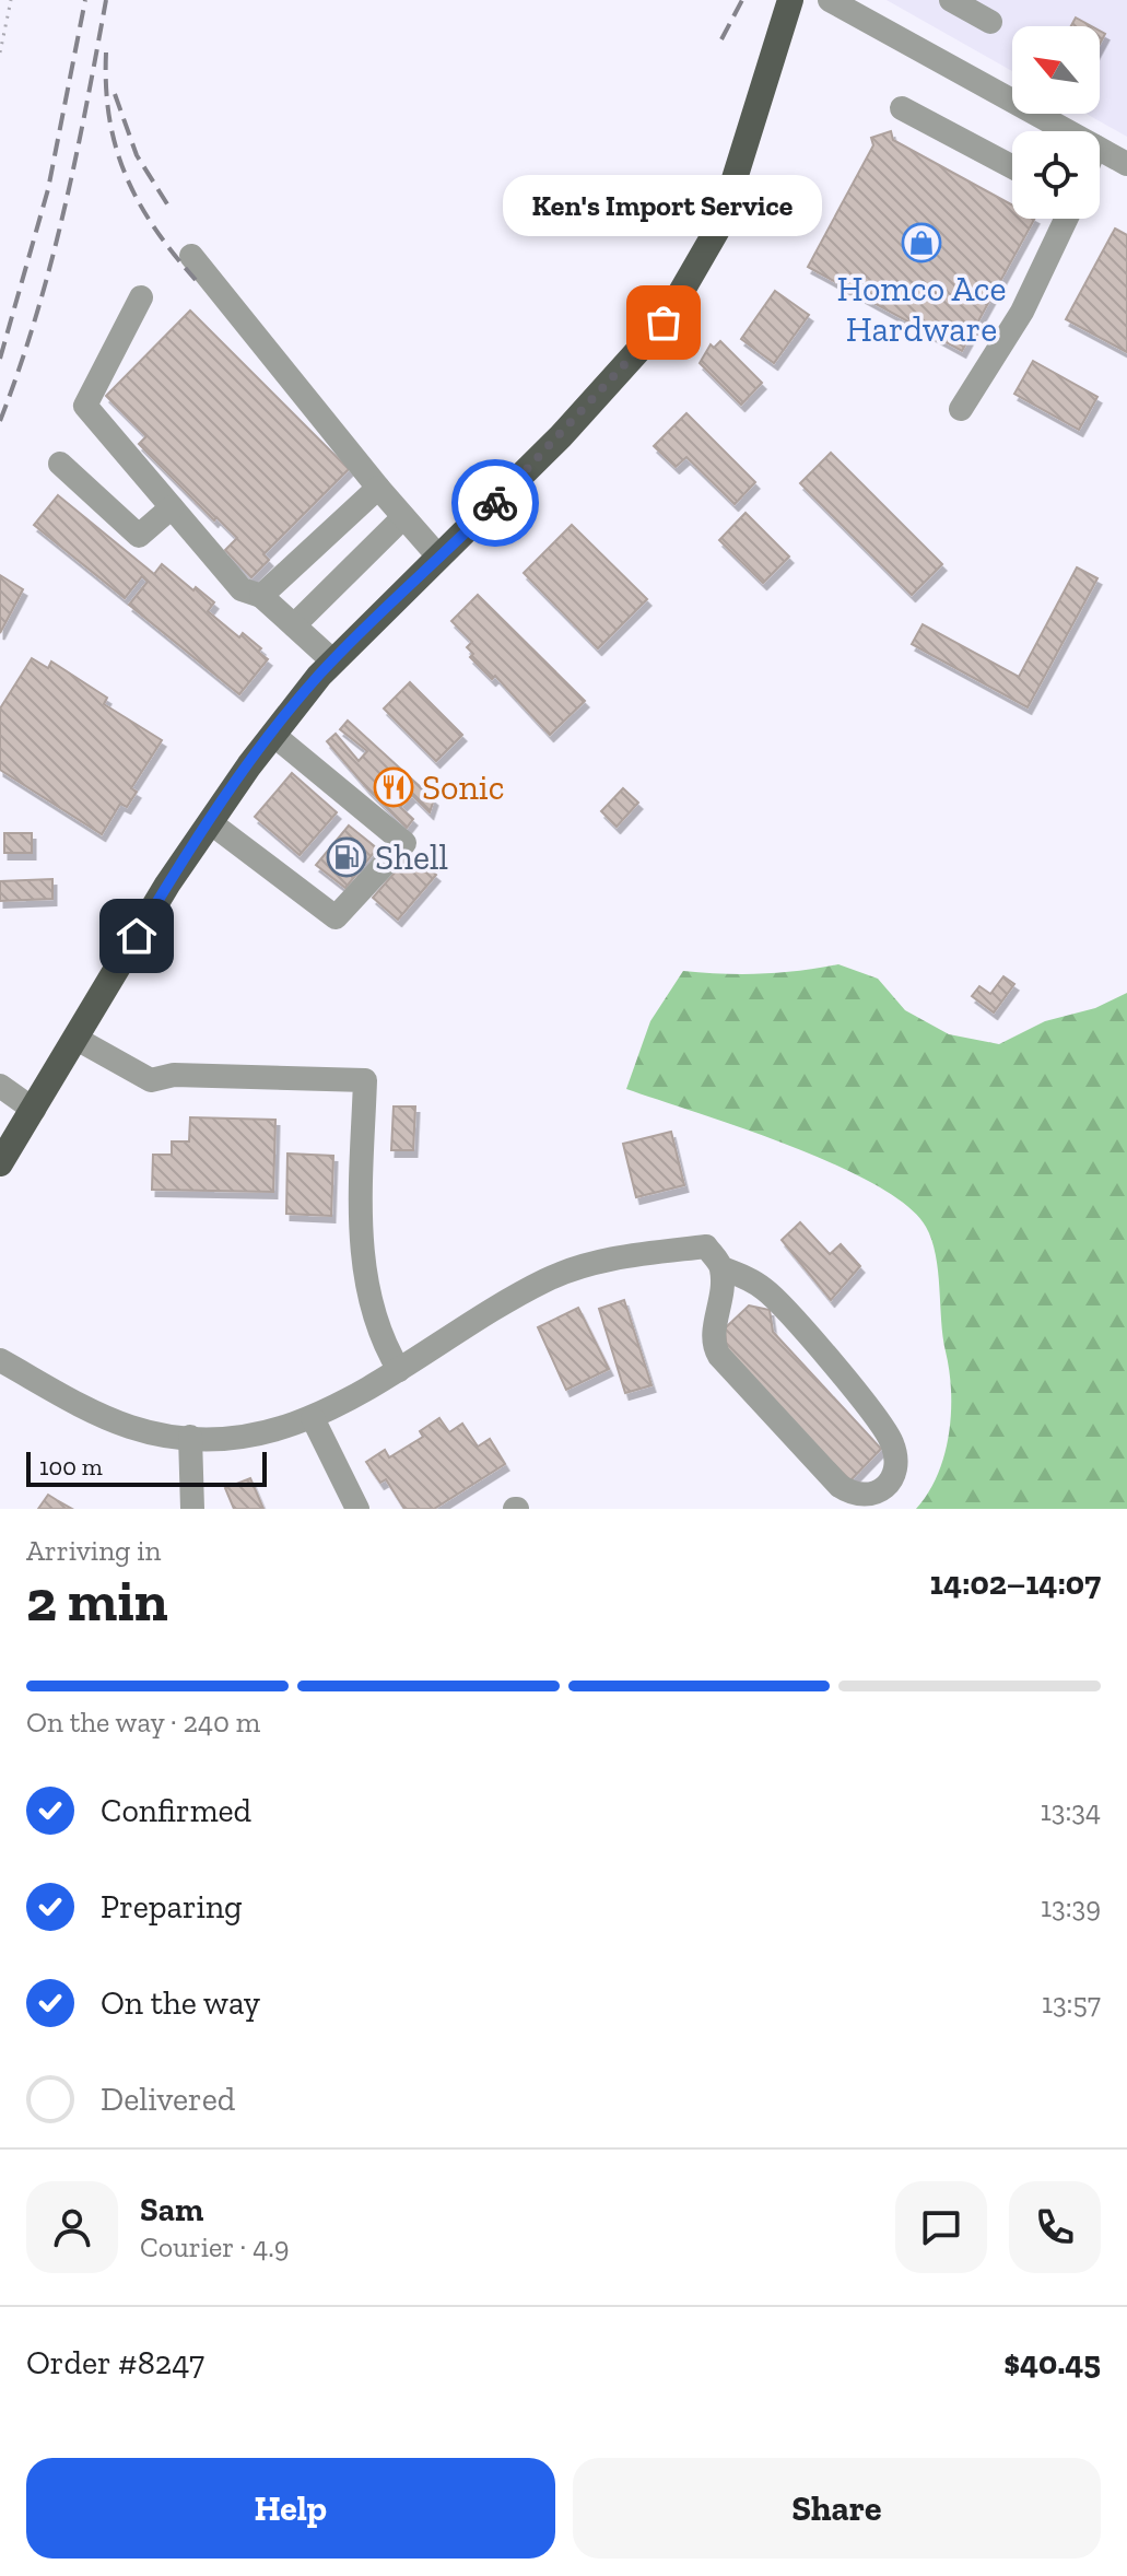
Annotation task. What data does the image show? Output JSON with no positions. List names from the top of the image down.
{
  "places": {
    "shop": ["Homco Ace Hardware"],
    "other": ["Ken's Import Service"],
    "restaurant": ["Sonic"],
    "fuel station": ["Shell"]
  },
  "scale_bar": "100 m",
  "north": "top left",
  "page": {
    "bubble": "Ken's Import Service",
    "scale": "100 m",
    "heading": ["2 min", "Arriving in", "14:02–14:07"],
    "panel": [
      "Sam",
      "Courier · 4.9",
      "Order #8247",
      "$40.45"
    ],
    "bar": "On the way · 240 m",
    "list": [
      ["Confirmed", "13:34"],
      ["Preparing", "13:39"],
      ["On the way", "13:57"],
      "Delivered"
    ],
    "buttons": ["Help", "Share"]
  }
}
